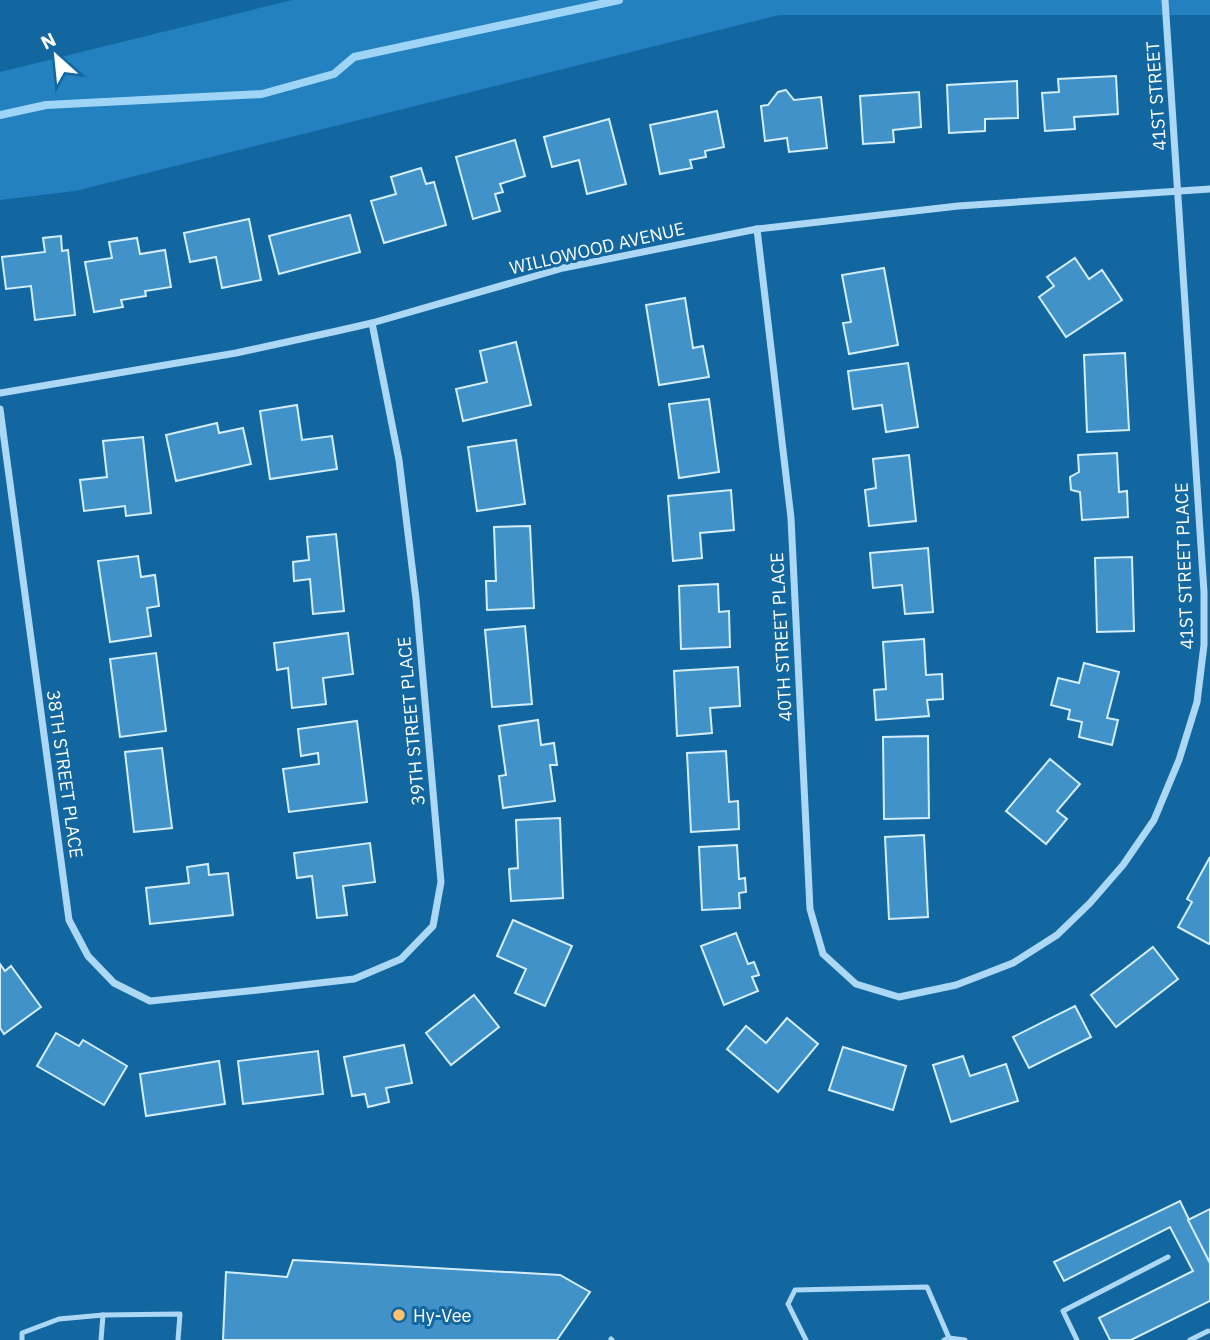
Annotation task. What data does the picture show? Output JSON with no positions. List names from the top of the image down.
{
  "streets": {
    "street": [
      "41ST STREET",
      "WILLOWOOD AVENUE",
      "41ST STREET PLACE",
      "40TH STREET PLACE",
      "39TH STREET PLACE",
      "38TH STREET PLACE"
    ]
  },
  "crossings": [
    ["41ST STREET", "WILLOWOOD AVENUE"],
    ["41ST STREET", "41ST STREET PLACE"],
    ["WILLOWOOD AVENUE", "41ST STREET PLACE"],
    ["WILLOWOOD AVENUE", "40TH STREET PLACE"],
    ["WILLOWOOD AVENUE", "39TH STREET PLACE"],
    ["41ST STREET PLACE", "40TH STREET PLACE"],
    ["39TH STREET PLACE", "38TH STREET PLACE"]
  ],
  "places": ["Hy-Vee"],
  "north": "top left"
}
